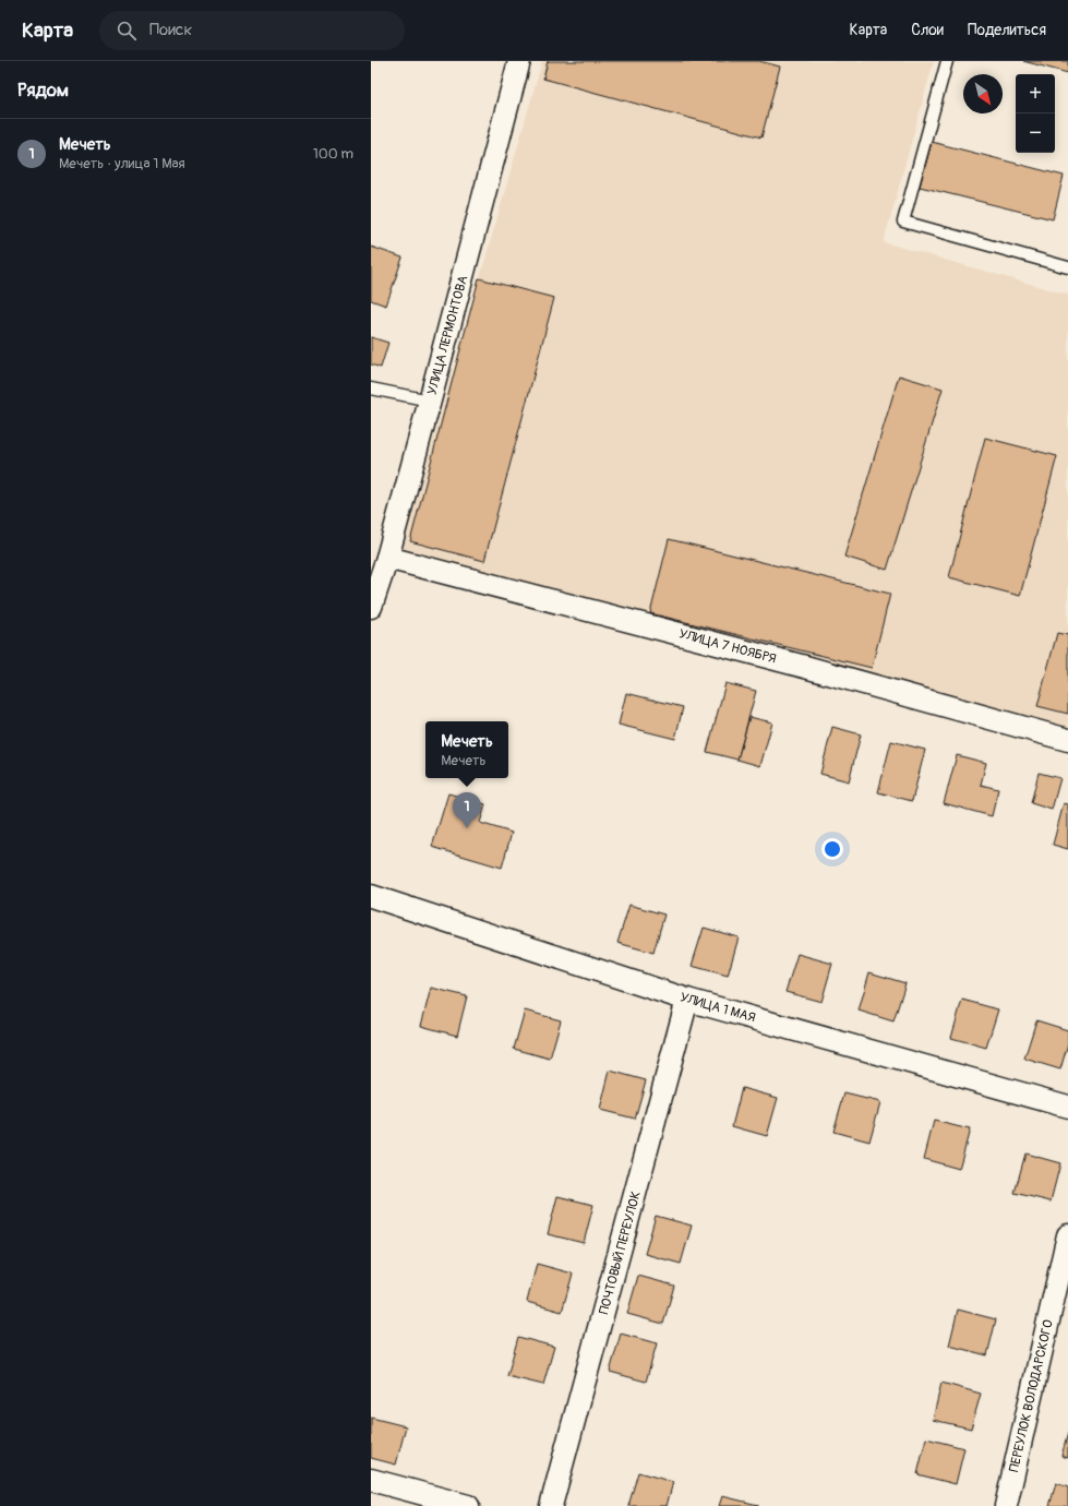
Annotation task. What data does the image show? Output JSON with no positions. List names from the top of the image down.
{
  "streets": {
    "street": [
      "УЛИЦА ЛЕРМОНТОВА",
      "УЛИЦА 7 НОЯБРЯ",
      "УЛИЦА 1 МАЯ",
      "ПОЧТОВЫЙ ПЕРЕУЛОК",
      "ПЕРЕУЛОК ВОЛОДАРСКОГО"
    ]
  },
  "crossings": [
    ["УЛИЦА ЛЕРМОНТОВА", "УЛИЦА 7 НОЯБРЯ"],
    ["УЛИЦА 1 МАЯ", "ПОЧТОВЫЙ ПЕРЕУЛОК"]
  ],
  "north": "bottom right",
  "page": {
    "header": "Карта",
    "search": "Поиск",
    "nav": ["Карта", "Слои", "Поделиться"],
    "heading": "Рядом",
    "map_buttons": ["+", "−"],
    "list": [
      {
        "mark": "1",
        "name": "Мечеть",
        "note": "Мечеть · улица 1 Мая",
        "value": "100 m"
      }
    ],
    "popup": ["Мечеть", "Мечеть"],
    "pins": "1"
  }
}
